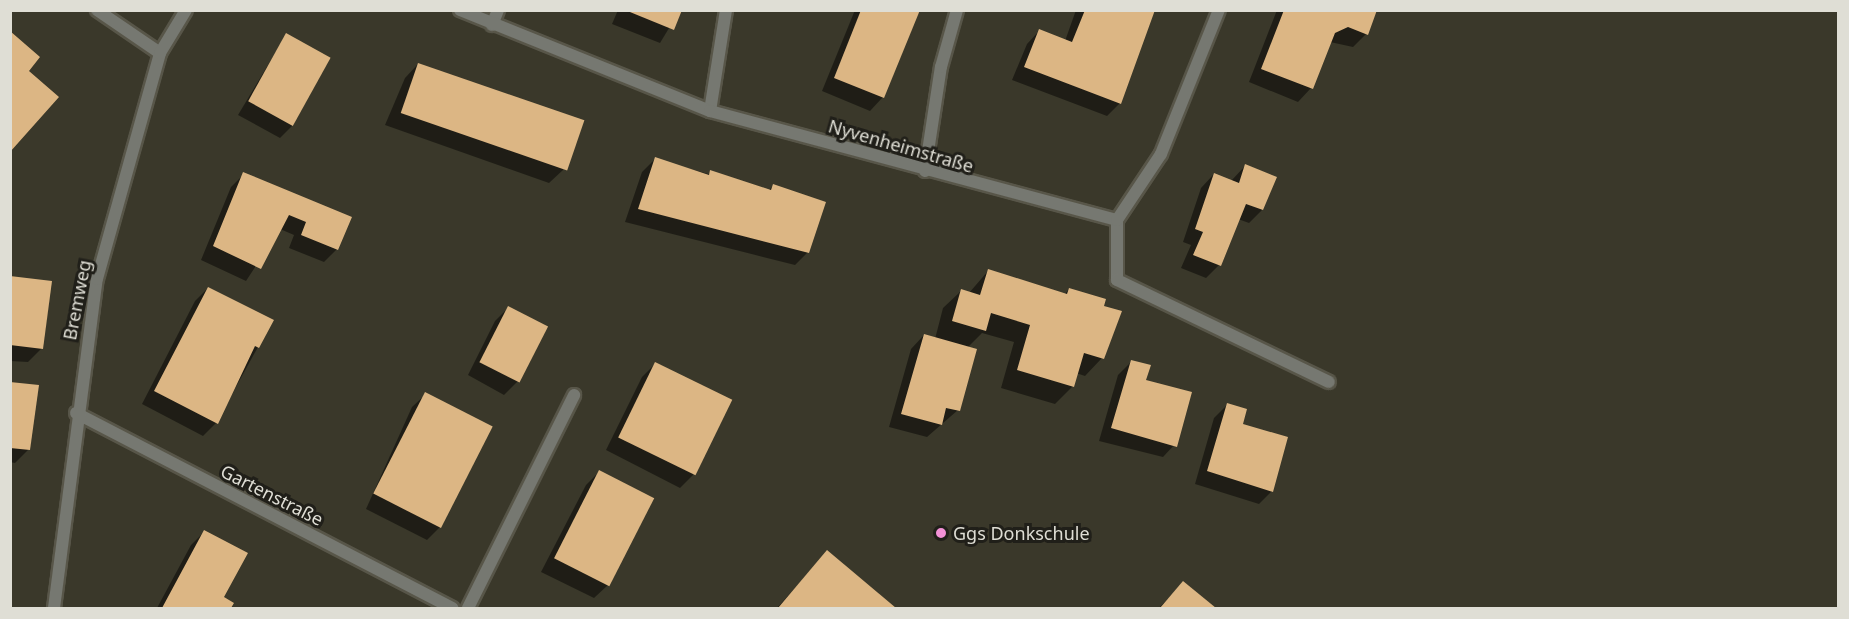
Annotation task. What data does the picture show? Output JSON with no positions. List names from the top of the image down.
{
  "streets": {
    "street": ["Nyvenheimstraße", "Bremweg", "Gartenstraße"]
  },
  "crossings": [
    ["Bremweg", "Gartenstraße"]
  ],
  "places": ["Ggs Donkschule"]
}
